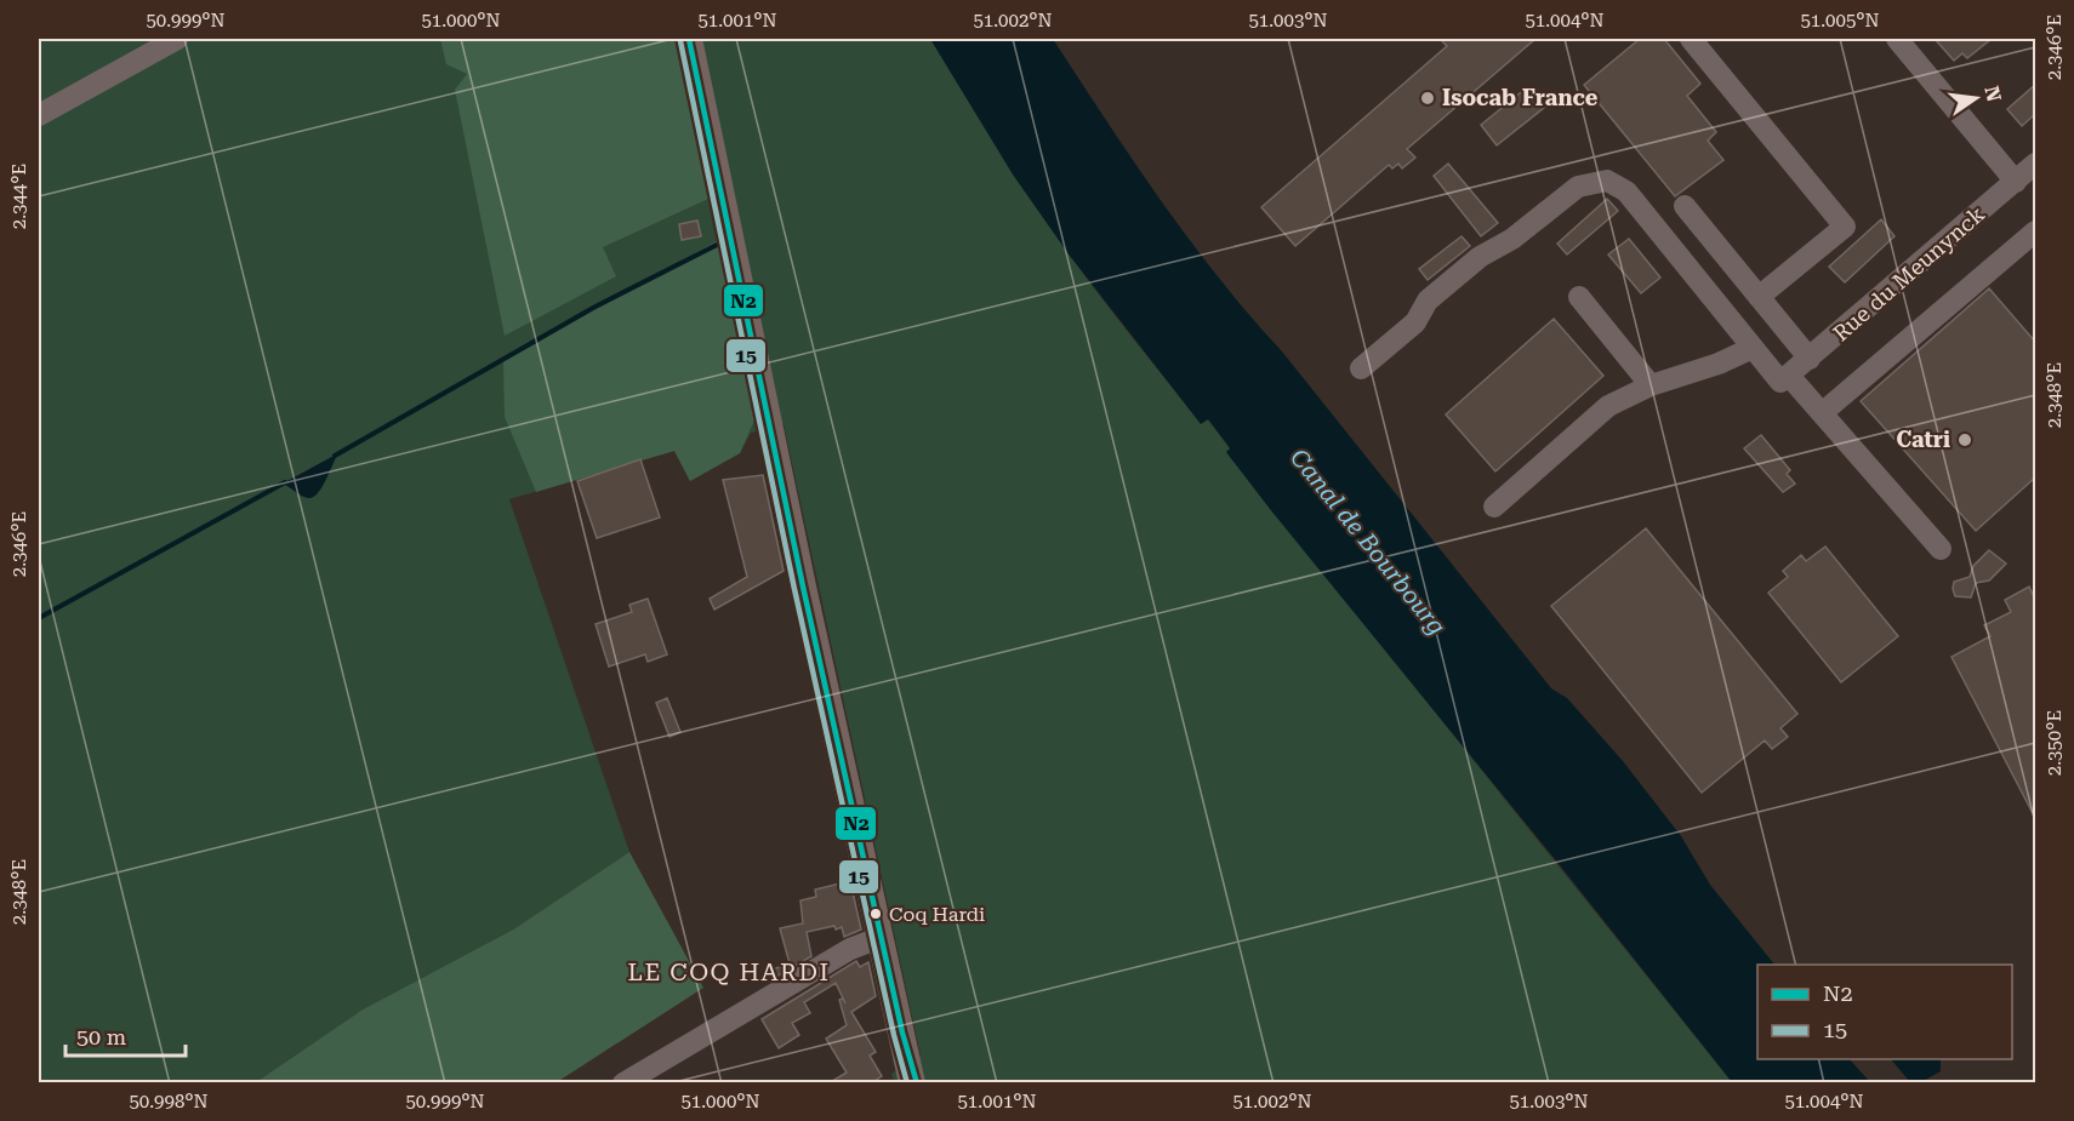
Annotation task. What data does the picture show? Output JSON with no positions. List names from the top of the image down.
{
  "streets": {
    "street": ["Rue du Meunynck"]
  },
  "districts": ["LE COQ HARDI"],
  "water": ["Canal de Bourbourg"],
  "places": ["Isocab France", "Catri", "Coq Hardi"],
  "lines": ["transit line N2", "transit line 15"],
  "legend": ["N2", "15"],
  "scale_bar": "50 m",
  "north": "right",
  "coordinates": [
    "50.999°N",
    "51.000°N",
    "51.001°N",
    "51.002°N",
    "51.003°N",
    "51.004°N",
    "51.005°N",
    "2.346°E",
    "2.344°E",
    "2.348°E",
    "2.350°E",
    "50.998°N"
  ]
}
